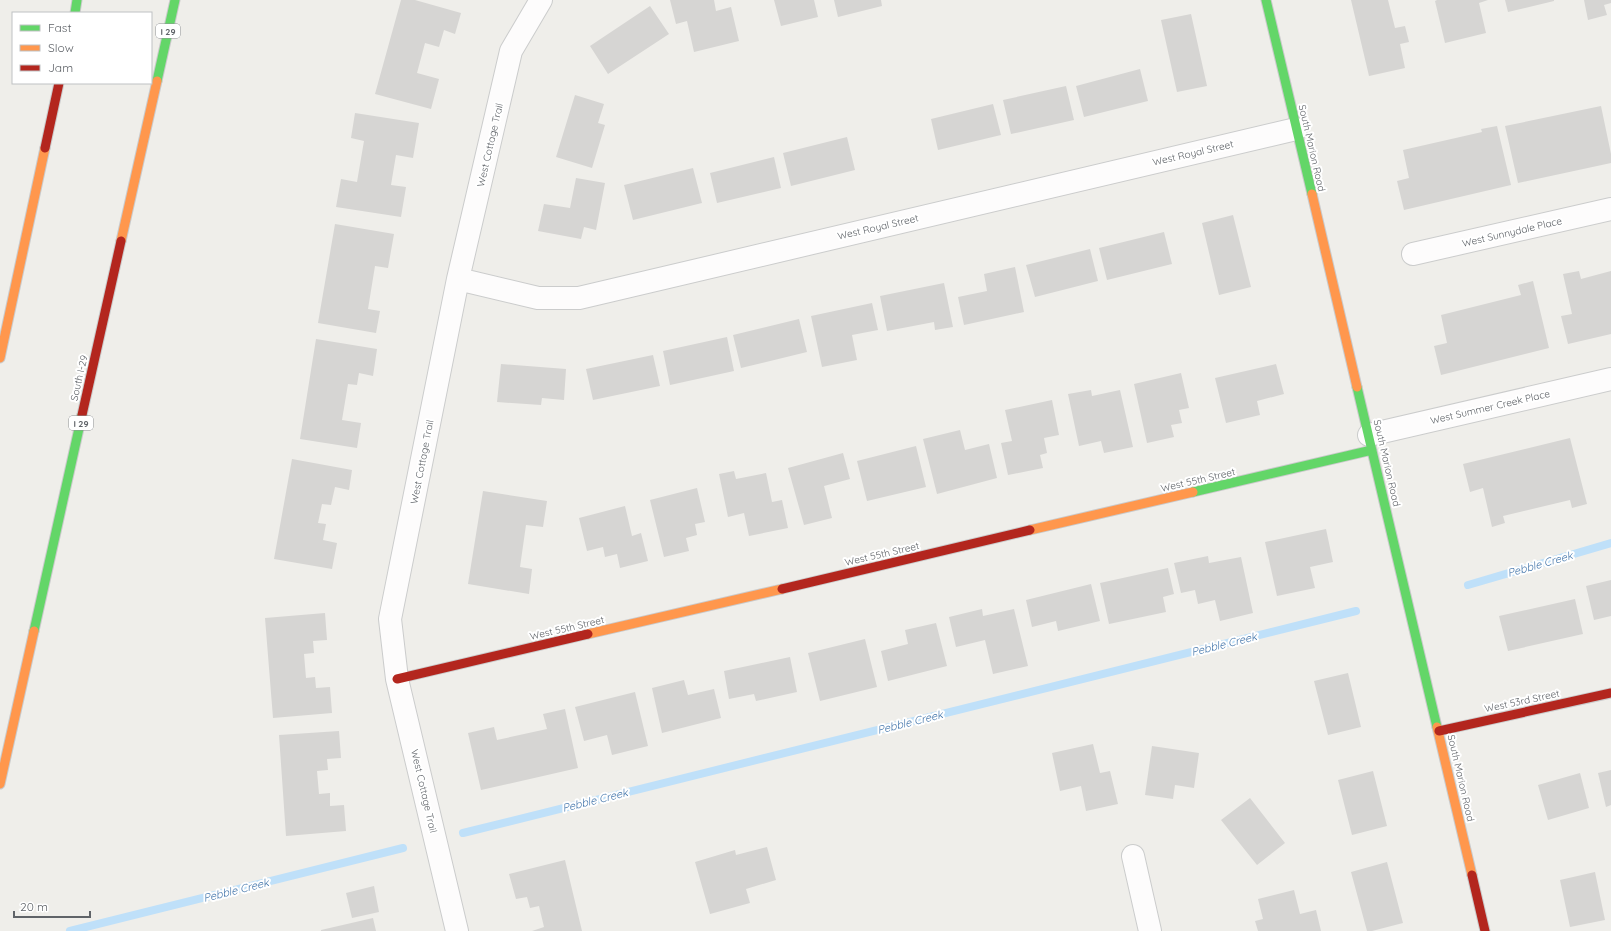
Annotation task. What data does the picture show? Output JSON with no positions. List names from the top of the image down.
{
  "streets": {
    "main road": [
      "I 29",
      "South Marion Road",
      "South I-29",
      "West 55th Street",
      "West 53rd Street"
    ],
    "street": [
      "West Cottage Trail",
      "West Royal Street",
      "West Sunnydale Place",
      "West Summer Creek Place"
    ]
  },
  "crossings": [
    ["West Cottage Trail", "West Royal Street"],
    ["West Cottage Trail", "West 55th Street"],
    ["South Marion Road", "West Royal Street"],
    ["South Marion Road", "West Summer Creek Place"],
    ["South Marion Road", "West 55th Street"],
    ["South Marion Road", "West 53rd Street"],
    ["West Summer Creek Place", "West 55th Street"]
  ],
  "water": ["Pebble Creek"],
  "legend": ["Fast", "Slow", "Jam"],
  "scale_bar": "20 m"
}
